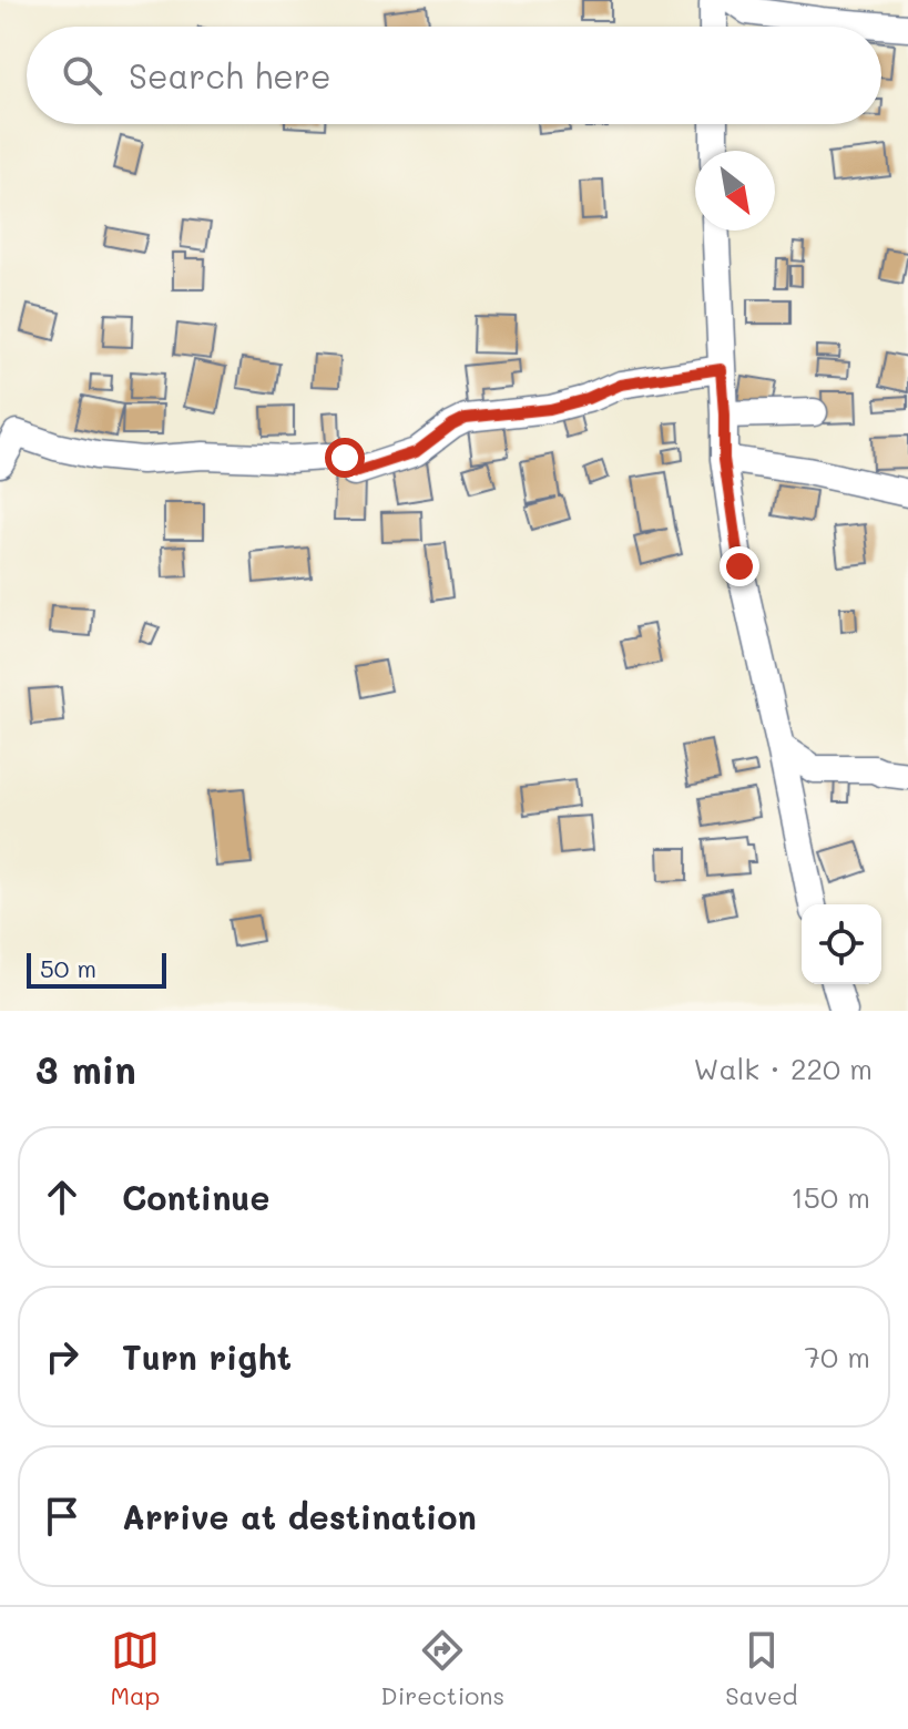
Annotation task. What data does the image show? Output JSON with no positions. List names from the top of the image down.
{
  "scale_bar": "50 m",
  "north": "bottom right",
  "page": {
    "search": "Search here",
    "scale": "50 m",
    "heading": ["3 min", "Walk · 220 m"],
    "list": [
      ["Continue", "150 m"],
      ["Turn right", "70 m"],
      "Arrive at destination"
    ],
    "nav": ["Map", "Directions", "Saved"]
  }
}
